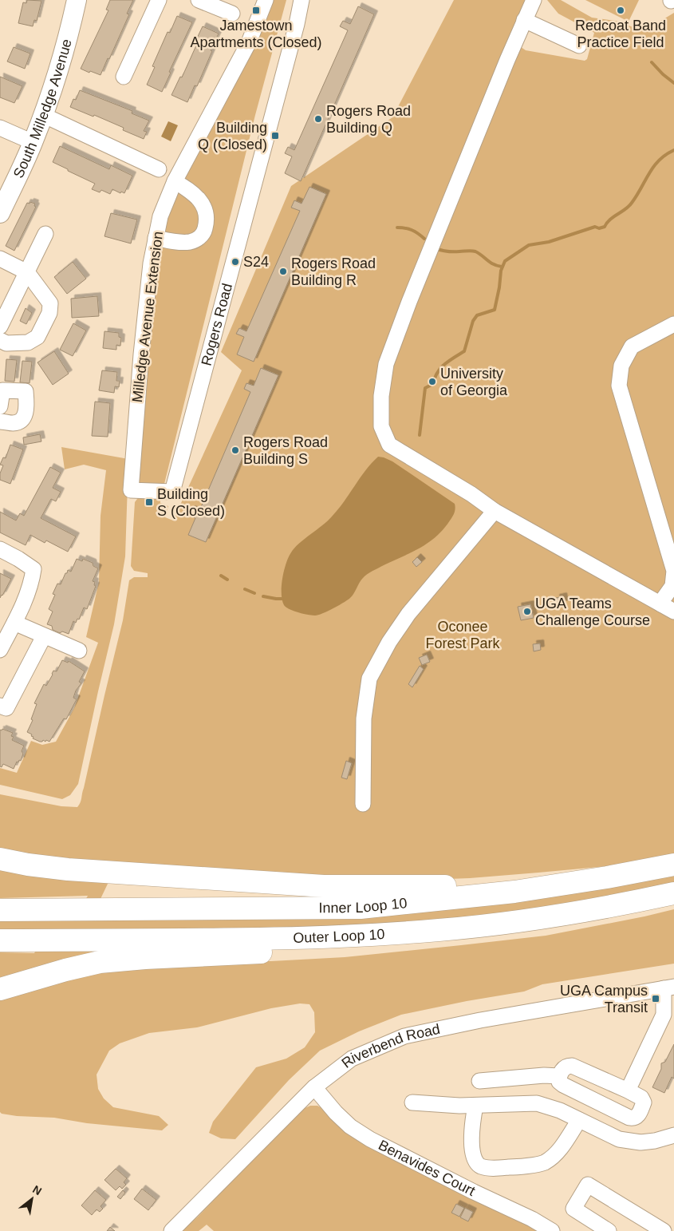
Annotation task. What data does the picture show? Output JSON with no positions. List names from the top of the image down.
{
  "streets": {
    "highway": ["Inner Loop 10", "Outer Loop 10"],
    "main road": ["South Milledge Avenue"],
    "street": [
      "Milledge Avenue Extension",
      "Rogers Road",
      "Riverbend Road",
      "Benavides Court"
    ]
  },
  "crossings": [
    ["Milledge Avenue Extension", "Rogers Road"],
    ["Riverbend Road", "Benavides Court"]
  ],
  "parks": ["Oconee Forest Park"],
  "places": {
    "transit": [
      "Jamestown Apartments (Closed)",
      "Building Q (Closed)",
      "Building S (Closed)",
      "UGA Campus Transit"
    ],
    "other": [
      "Redcoat Band Practice Field",
      "Rogers Road Building Q",
      "S24",
      "Rogers Road Building R",
      "University of Georgia",
      "Rogers Road Building S",
      "UGA Teams Challenge Course"
    ]
  },
  "north": "top right"
}
